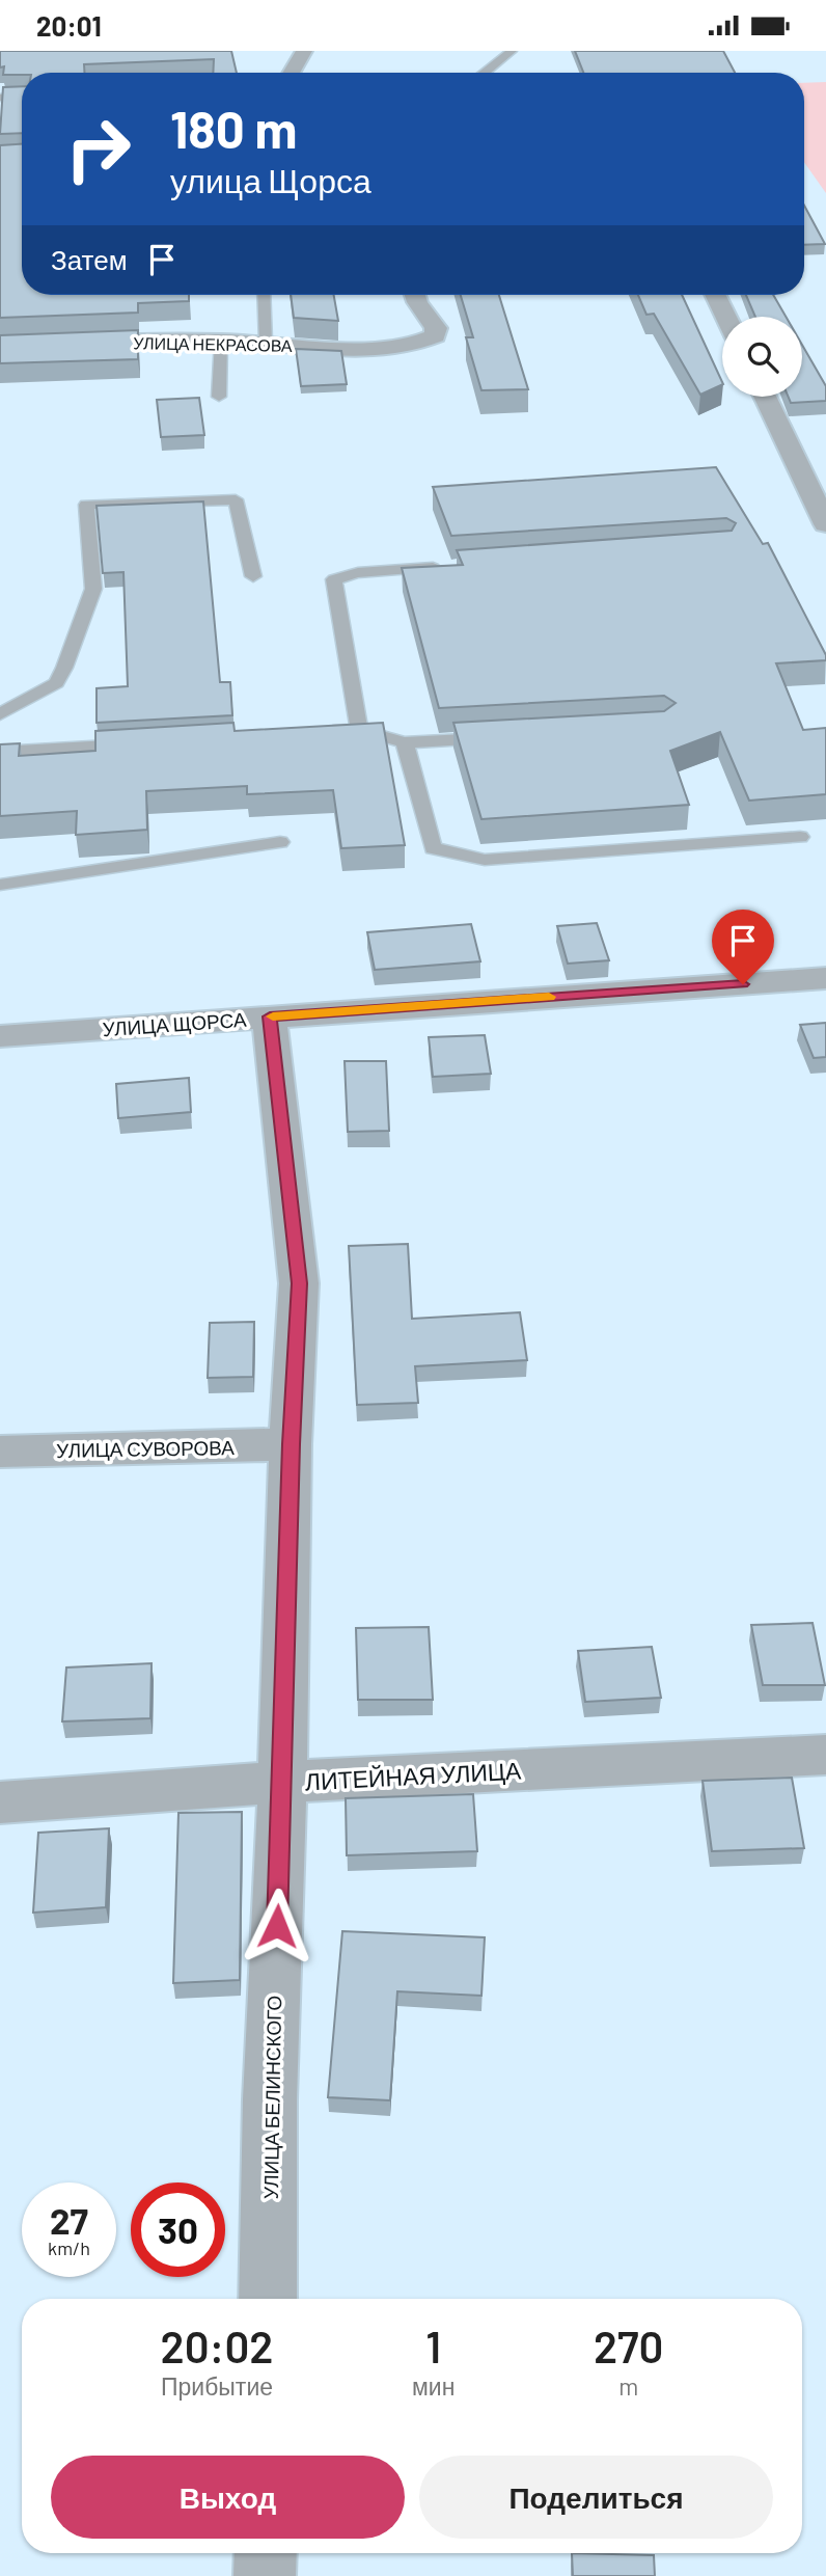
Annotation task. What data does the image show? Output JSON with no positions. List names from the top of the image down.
{
  "streets": {
    "street": [
      "УЛИЦА НЕКРАСОВА",
      "УЛИЦА ЩОРСА",
      "УЛИЦА СУВОРОВА",
      "ЛИТЕЙНАЯ УЛИЦА",
      "УЛИЦА БЕЛИНСКОГО"
    ]
  },
  "crossings": [
    ["УЛИЦА ЩОРСА", "УЛИЦА БЕЛИНСКОГО"],
    ["УЛИЦА СУВОРОВА", "УЛИЦА БЕЛИНСКОГО"],
    ["ЛИТЕЙНАЯ УЛИЦА", "УЛИЦА БЕЛИНСКОГО"]
  ],
  "page": {
    "status": "20:01",
    "turn": ["180 m", "улица Щорса"],
    "then": "Затем",
    "speed": "27 km/h",
    "limit": "30",
    "eta": [
      "20:02",
      "Прибытие",
      "1",
      "мин",
      "270",
      "m"
    ],
    "buttons": ["Выход", "Поделиться"]
  }
}
